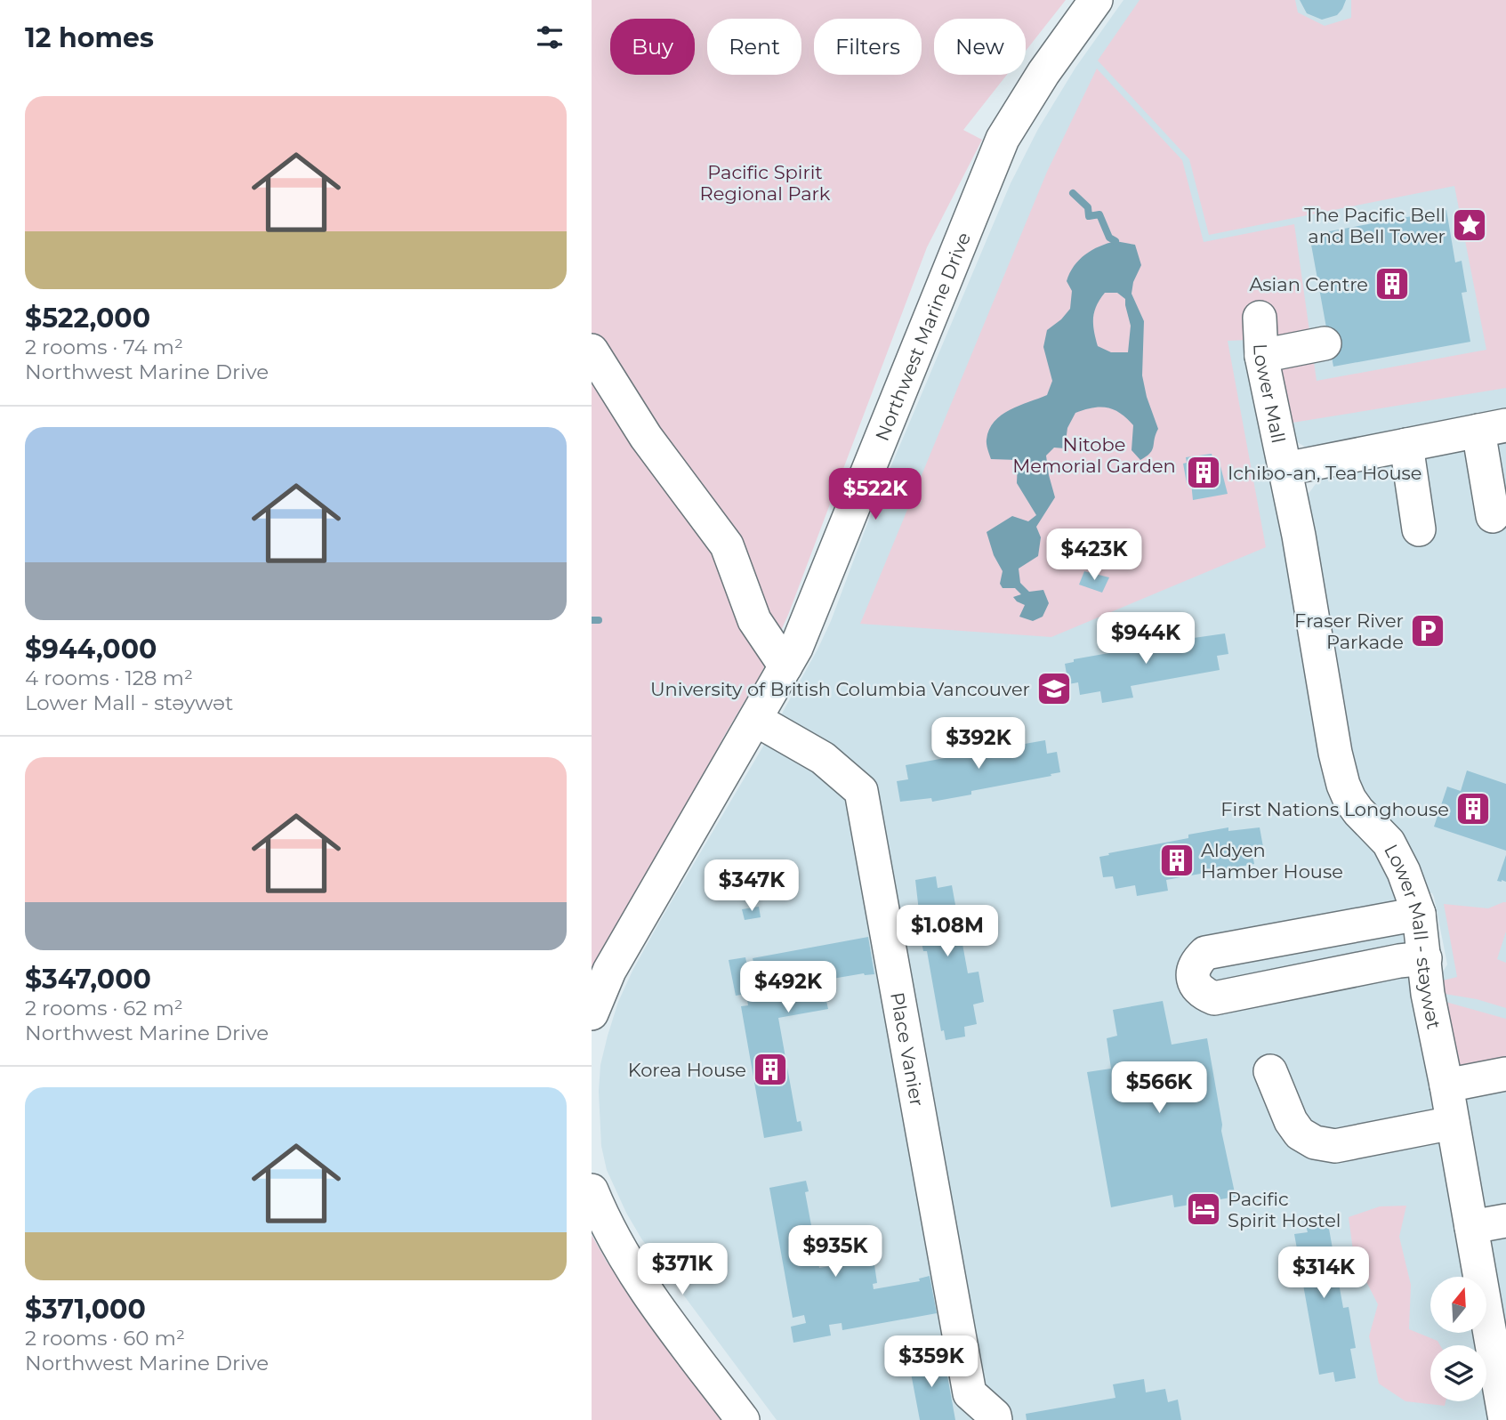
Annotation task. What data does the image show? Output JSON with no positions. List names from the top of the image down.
{
  "streets": {
    "street": [
      "Northwest Marine Drive",
      "Lower Mall",
      "Lower Mall - stəywət",
      "Place Vanier"
    ]
  },
  "crossings": [
    ["Northwest Marine Drive", "Place Vanier"],
    ["Lower Mall", "Lower Mall - stəywət"]
  ],
  "parks": ["Pacific Spirit Regional Park", "Nitobe Memorial Garden"],
  "places": {
    "place": ["The Pacific Bell and Bell Tower"],
    "building": [
      "Asian Centre",
      "Ichibo-an, Tea House",
      "First Nations Longhouse",
      "Aldyen Hamber House",
      "Korea House"
    ],
    "parking": ["Fraser River Parkade"],
    "school or university": ["University of British Columbia Vancouver"],
    "hotel": ["Pacific Spirit Hostel"]
  },
  "north": "top",
  "page": {
    "heading": "12 homes",
    "chip": [
      "Buy",
      "Rent",
      "Filters",
      "New"
    ],
    "list": [
      {
        "name": "$522,000",
        "note": "2 rooms · 74 m² · Northwest Marine Drive"
      },
      {
        "name": "$944,000",
        "note": "4 rooms · 128 m² · Lower Mall - stəywət"
      },
      {
        "name": "$347,000",
        "note": "2 rooms · 62 m² · Northwest Marine Drive"
      },
      {
        "name": "$371,000",
        "note": "2 rooms · 60 m² · Northwest Marine Drive"
      }
    ],
    "price": [
      "$522K",
      "$423K",
      "$944K",
      "$392K",
      "$347K",
      "$1.08M",
      "$492K",
      "$566K",
      "$935K",
      "$371K",
      "$314K",
      "$359K"
    ]
  }
}
